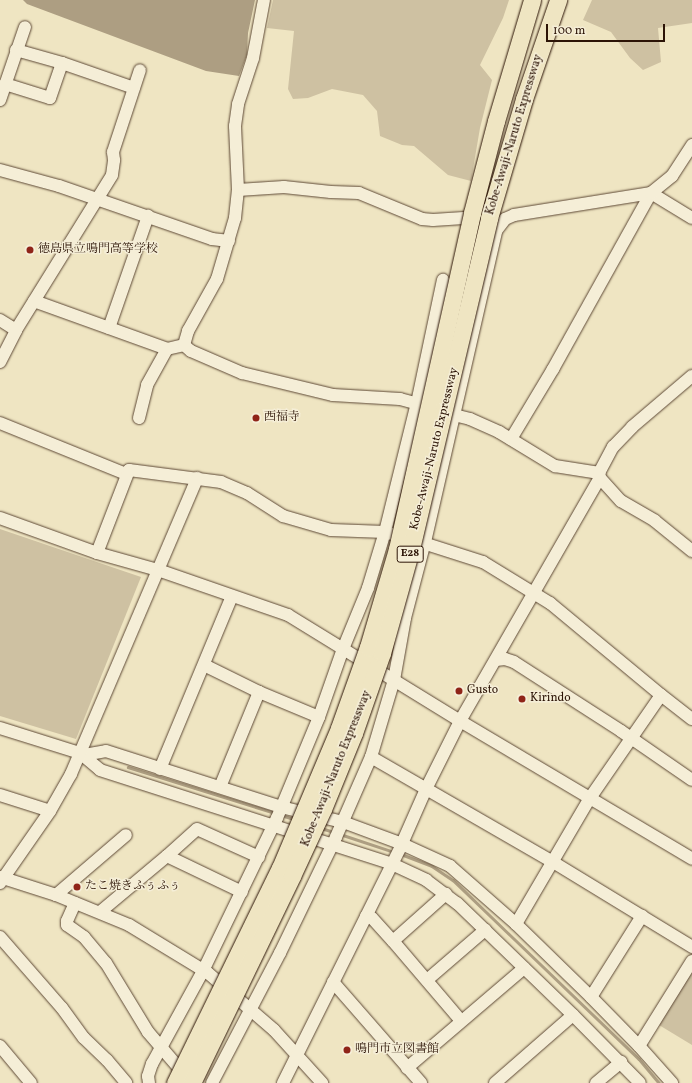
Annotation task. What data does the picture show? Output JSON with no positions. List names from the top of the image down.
{
  "streets": {
    "highway": ["Kobe-Awaji-Naruto Expressway", "E28"]
  },
  "places": [
    "徳島県立鳴門高等学校",
    "西福寺",
    "Gusto",
    "Kirindo",
    "たこ焼きふぅふぅ",
    "鳴門市立図書館"
  ],
  "scale_bar": "100 m"
}
